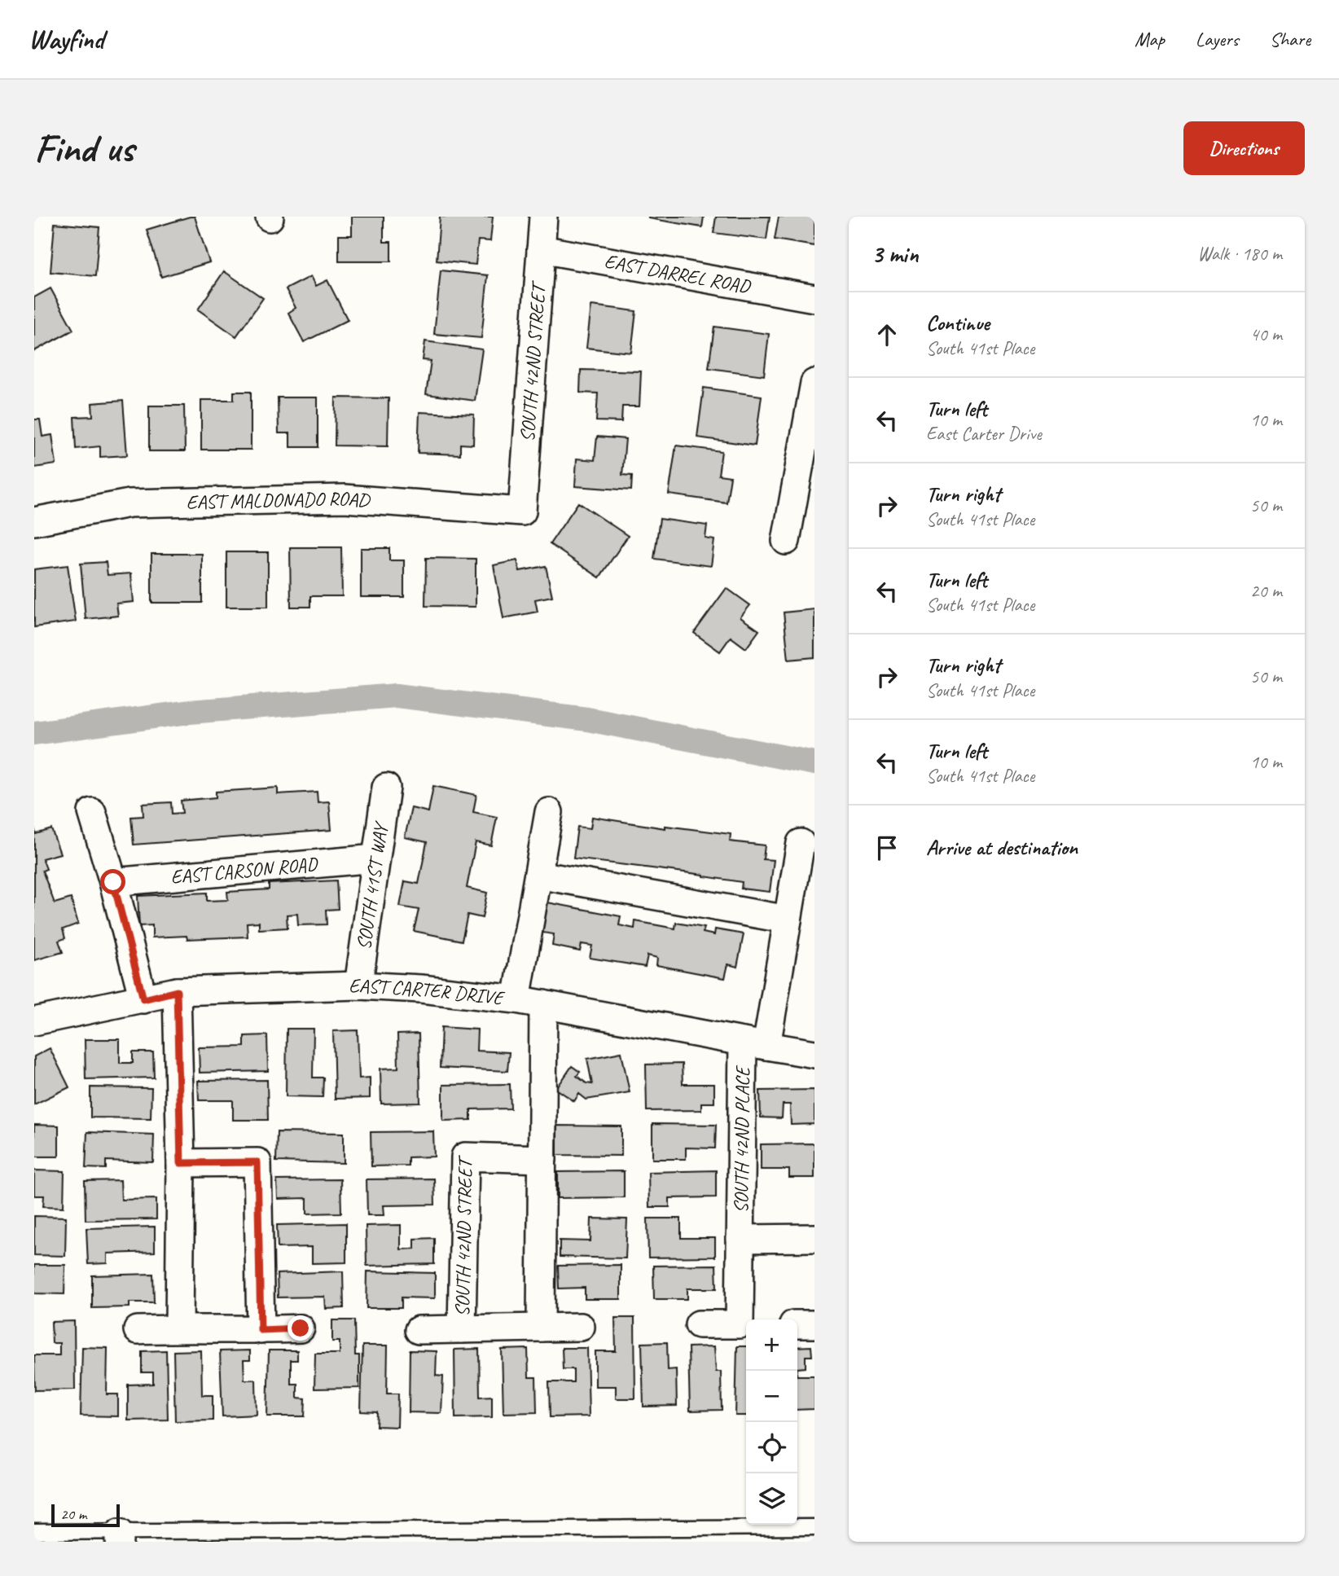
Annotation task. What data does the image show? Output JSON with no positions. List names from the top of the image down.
{
  "streets": {
    "street": [
      "EAST DARREL ROAD",
      "SOUTH 42ND STREET",
      "EAST MALDONADO ROAD",
      "EAST CARSON ROAD",
      "SOUTH 41ST WAY",
      "EAST CARTER DRIVE",
      "SOUTH 42ND PLACE"
    ]
  },
  "crossings": [
    ["EAST DARREL ROAD", "SOUTH 42ND STREET"],
    ["SOUTH 42ND STREET", "EAST MALDONADO ROAD"],
    ["EAST CARSON ROAD", "SOUTH 41ST WAY"],
    ["SOUTH 41ST WAY", "EAST CARTER DRIVE"],
    ["EAST CARTER DRIVE", "SOUTH 42ND PLACE"]
  ],
  "scale_bar": "20 m",
  "page": {
    "header": "Wayfind",
    "nav": ["Map", "Layers", "Share"],
    "buttons": "Directions",
    "title": "Find us",
    "heading": ["3 min", "Walk · 180 m"],
    "list": [
      ["Continue", "South 41st Place", "40 m"],
      ["Turn left", "East Carter Drive", "10 m"],
      ["Turn right", "South 41st Place", "50 m"],
      ["Turn left", "South 41st Place", "20 m"],
      ["Turn right", "South 41st Place", "50 m"],
      ["Turn left", "South 41st Place", "10 m"],
      "Arrive at destination"
    ],
    "map_buttons": ["+", "−"],
    "scale": "20 m"
  }
}
